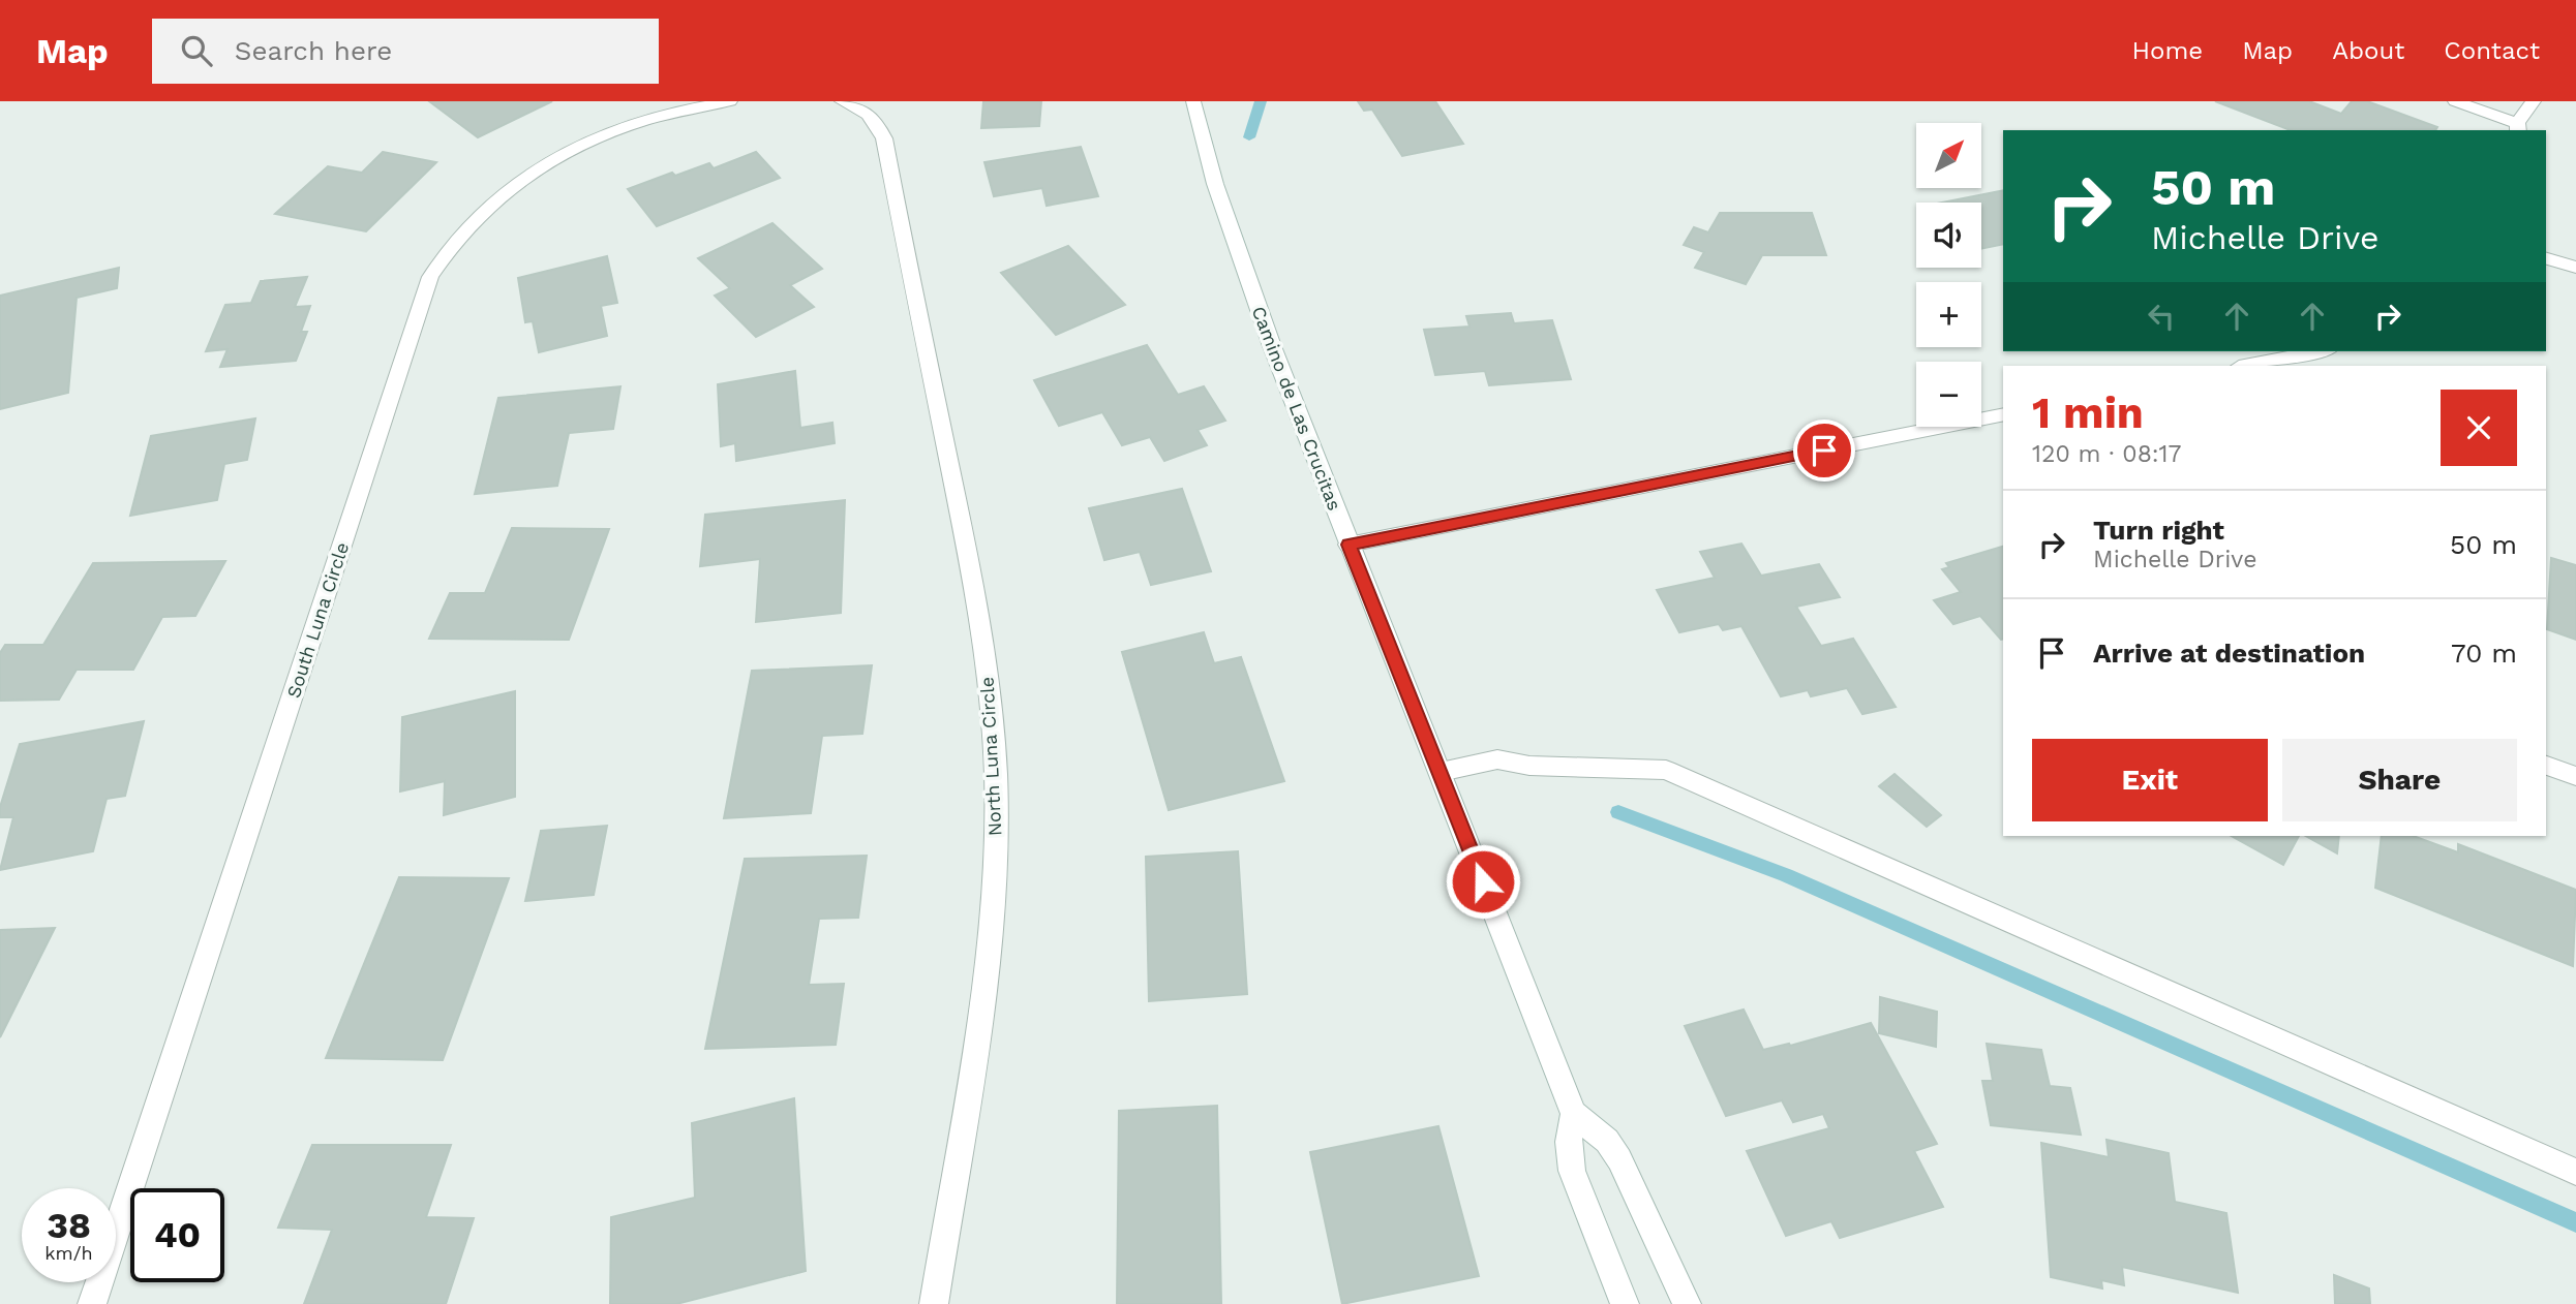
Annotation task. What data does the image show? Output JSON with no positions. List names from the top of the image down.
{
  "streets": {
    "street": ["Camino de Las Crucitas", "South Luna Circle", "North Luna Circle"]
  },
  "north": "top right",
  "page": {
    "header": "Map",
    "search": "Search here",
    "nav": [
      "Home",
      "Map",
      "About",
      "Contact"
    ],
    "map_buttons": ["+", "−"],
    "turn": ["50 m", "Michelle Drive"],
    "heading": ["1 min", "120 m · 08:17"],
    "list": [
      {
        "name": "Turn right",
        "note": "Michelle Drive",
        "value": "50 m"
      },
      {
        "name": "Arrive at destination",
        "value": "70 m"
      }
    ],
    "buttons": ["Exit", "Share"],
    "speed": "38 km/h",
    "limit": "40"
  }
}
